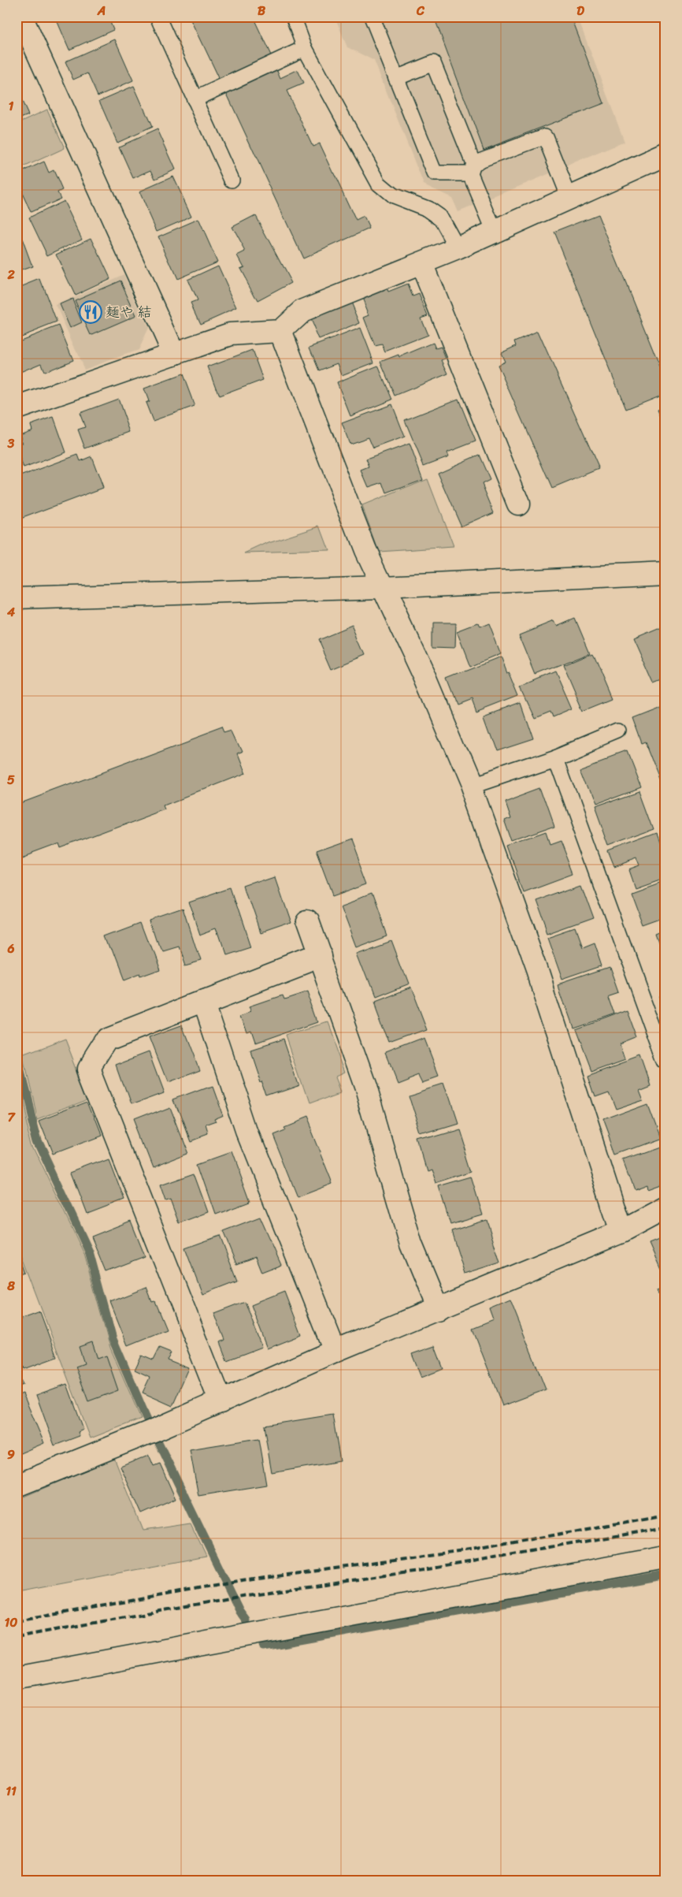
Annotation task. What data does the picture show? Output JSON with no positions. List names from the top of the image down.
{
  "places": {
    "restaurant": ["麺や 結"]
  },
  "grid": {
    "columns": [
      "A",
      "B",
      "C",
      "D"
    ],
    "rows": [
      "1",
      "2",
      "3",
      "4",
      "5",
      "6",
      "7",
      "8",
      "9",
      "10",
      "11"
    ]
  }
}
